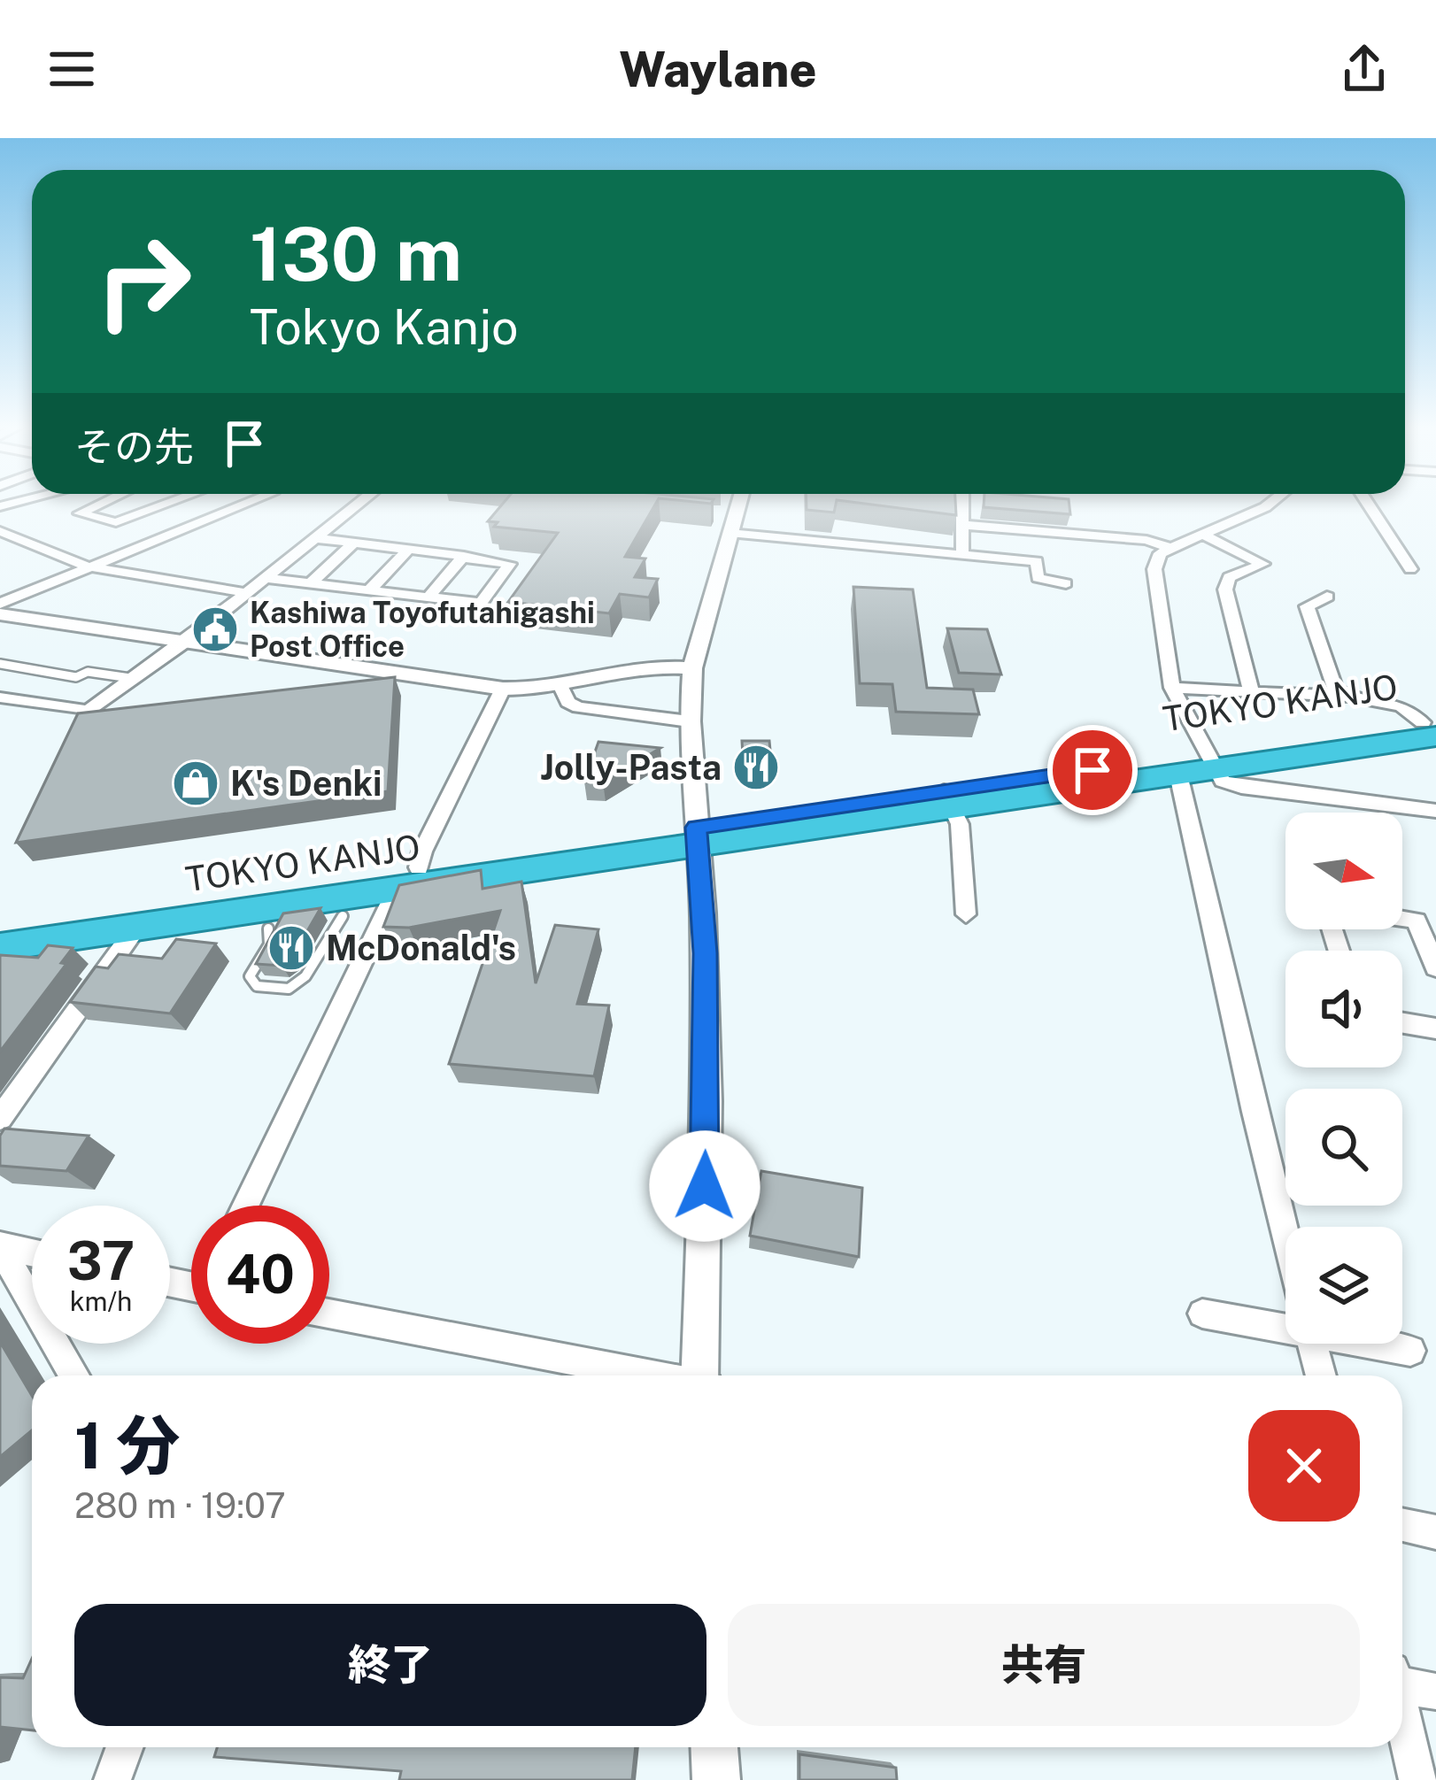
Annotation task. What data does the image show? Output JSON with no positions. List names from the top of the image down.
{
  "streets": {
    "highway": ["TOKYO KANJO"]
  },
  "places": {
    "public building": ["Kashiwa Toyofutahigashi Post Office"],
    "restaurant": ["Jolly-Pasta", "McDonald's"],
    "shop": ["K's Denki"]
  },
  "north": "right",
  "page": {
    "header": "Waylane",
    "turn": ["130 m", "Tokyo Kanjo"],
    "then": "その先",
    "speed": "37 km/h",
    "limit": "40",
    "heading": ["1 分", "280 m · 19:07"],
    "buttons": ["終了", "共有"]
  }
}
